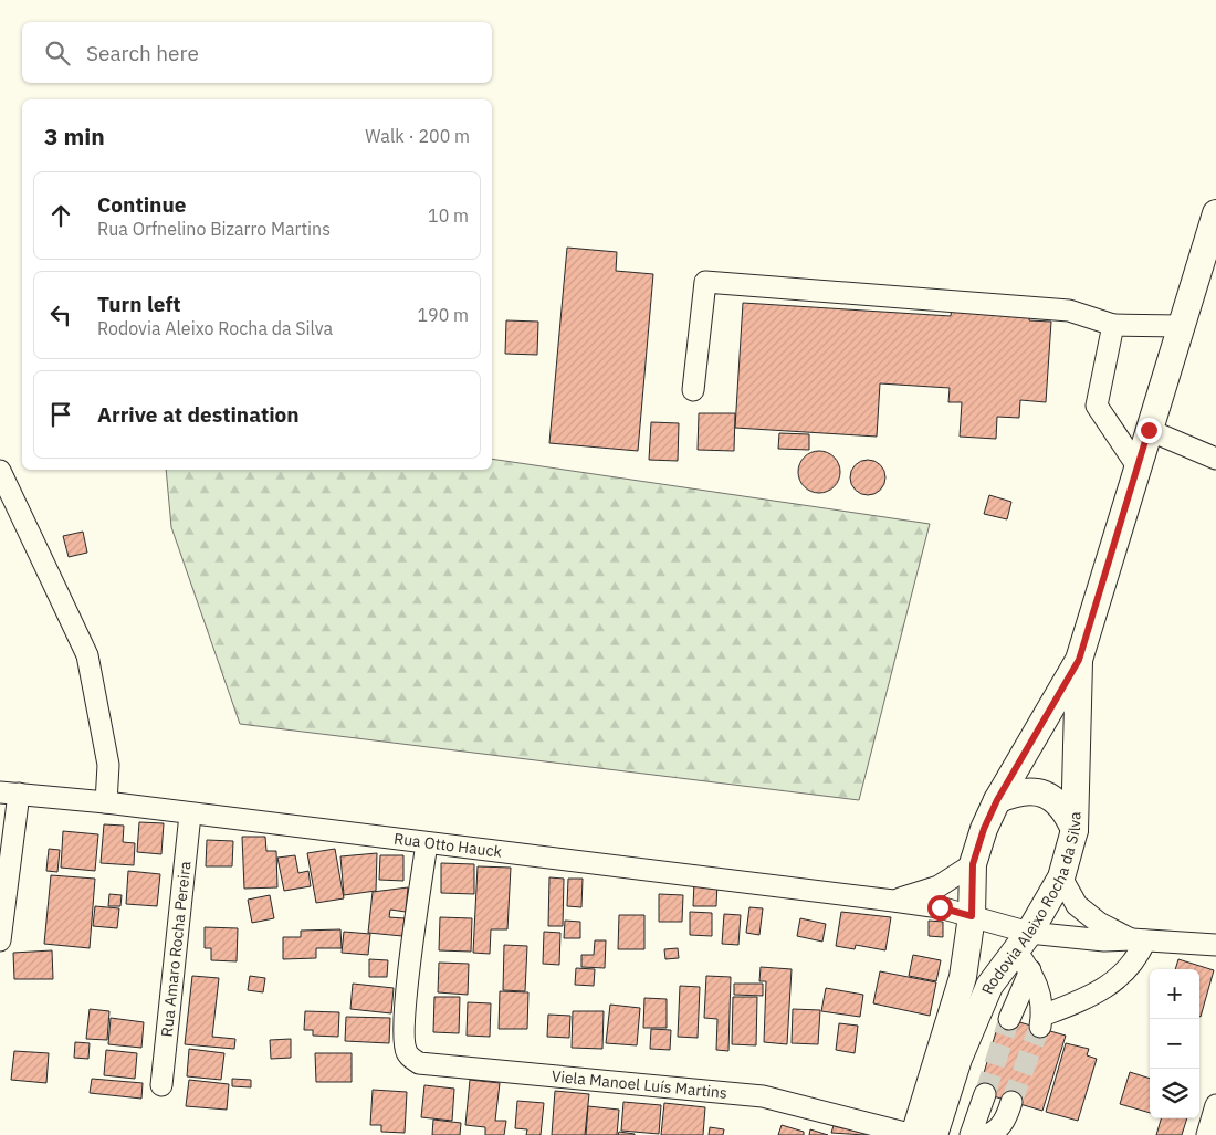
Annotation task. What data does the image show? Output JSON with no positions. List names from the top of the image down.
{
  "streets": {
    "main road": ["Rodovia Aleixo Rocha da Silva"],
    "street": ["Rua Otto Hauck", "Rua Amaro Rocha Pereira", "Viela Manoel Luís Martins"]
  },
  "crossings": [
    ["Rua Otto Hauck", "Rodovia Aleixo Rocha da Silva"],
    ["Rua Otto Hauck", "Rua Amaro Rocha Pereira"],
    ["Rua Otto Hauck", "Viela Manoel Luís Martins"],
    ["Rodovia Aleixo Rocha da Silva", "Viela Manoel Luís Martins"]
  ],
  "page": {
    "search": "Search here",
    "heading": ["3 min", "Walk · 200 m"],
    "list": [
      ["Continue", "Rua Orfnelino Bizarro Martins", "10 m"],
      ["Turn left", "Rodovia Aleixo Rocha da Silva", "190 m"],
      "Arrive at destination"
    ],
    "map_buttons": ["+", "−"]
  }
}
